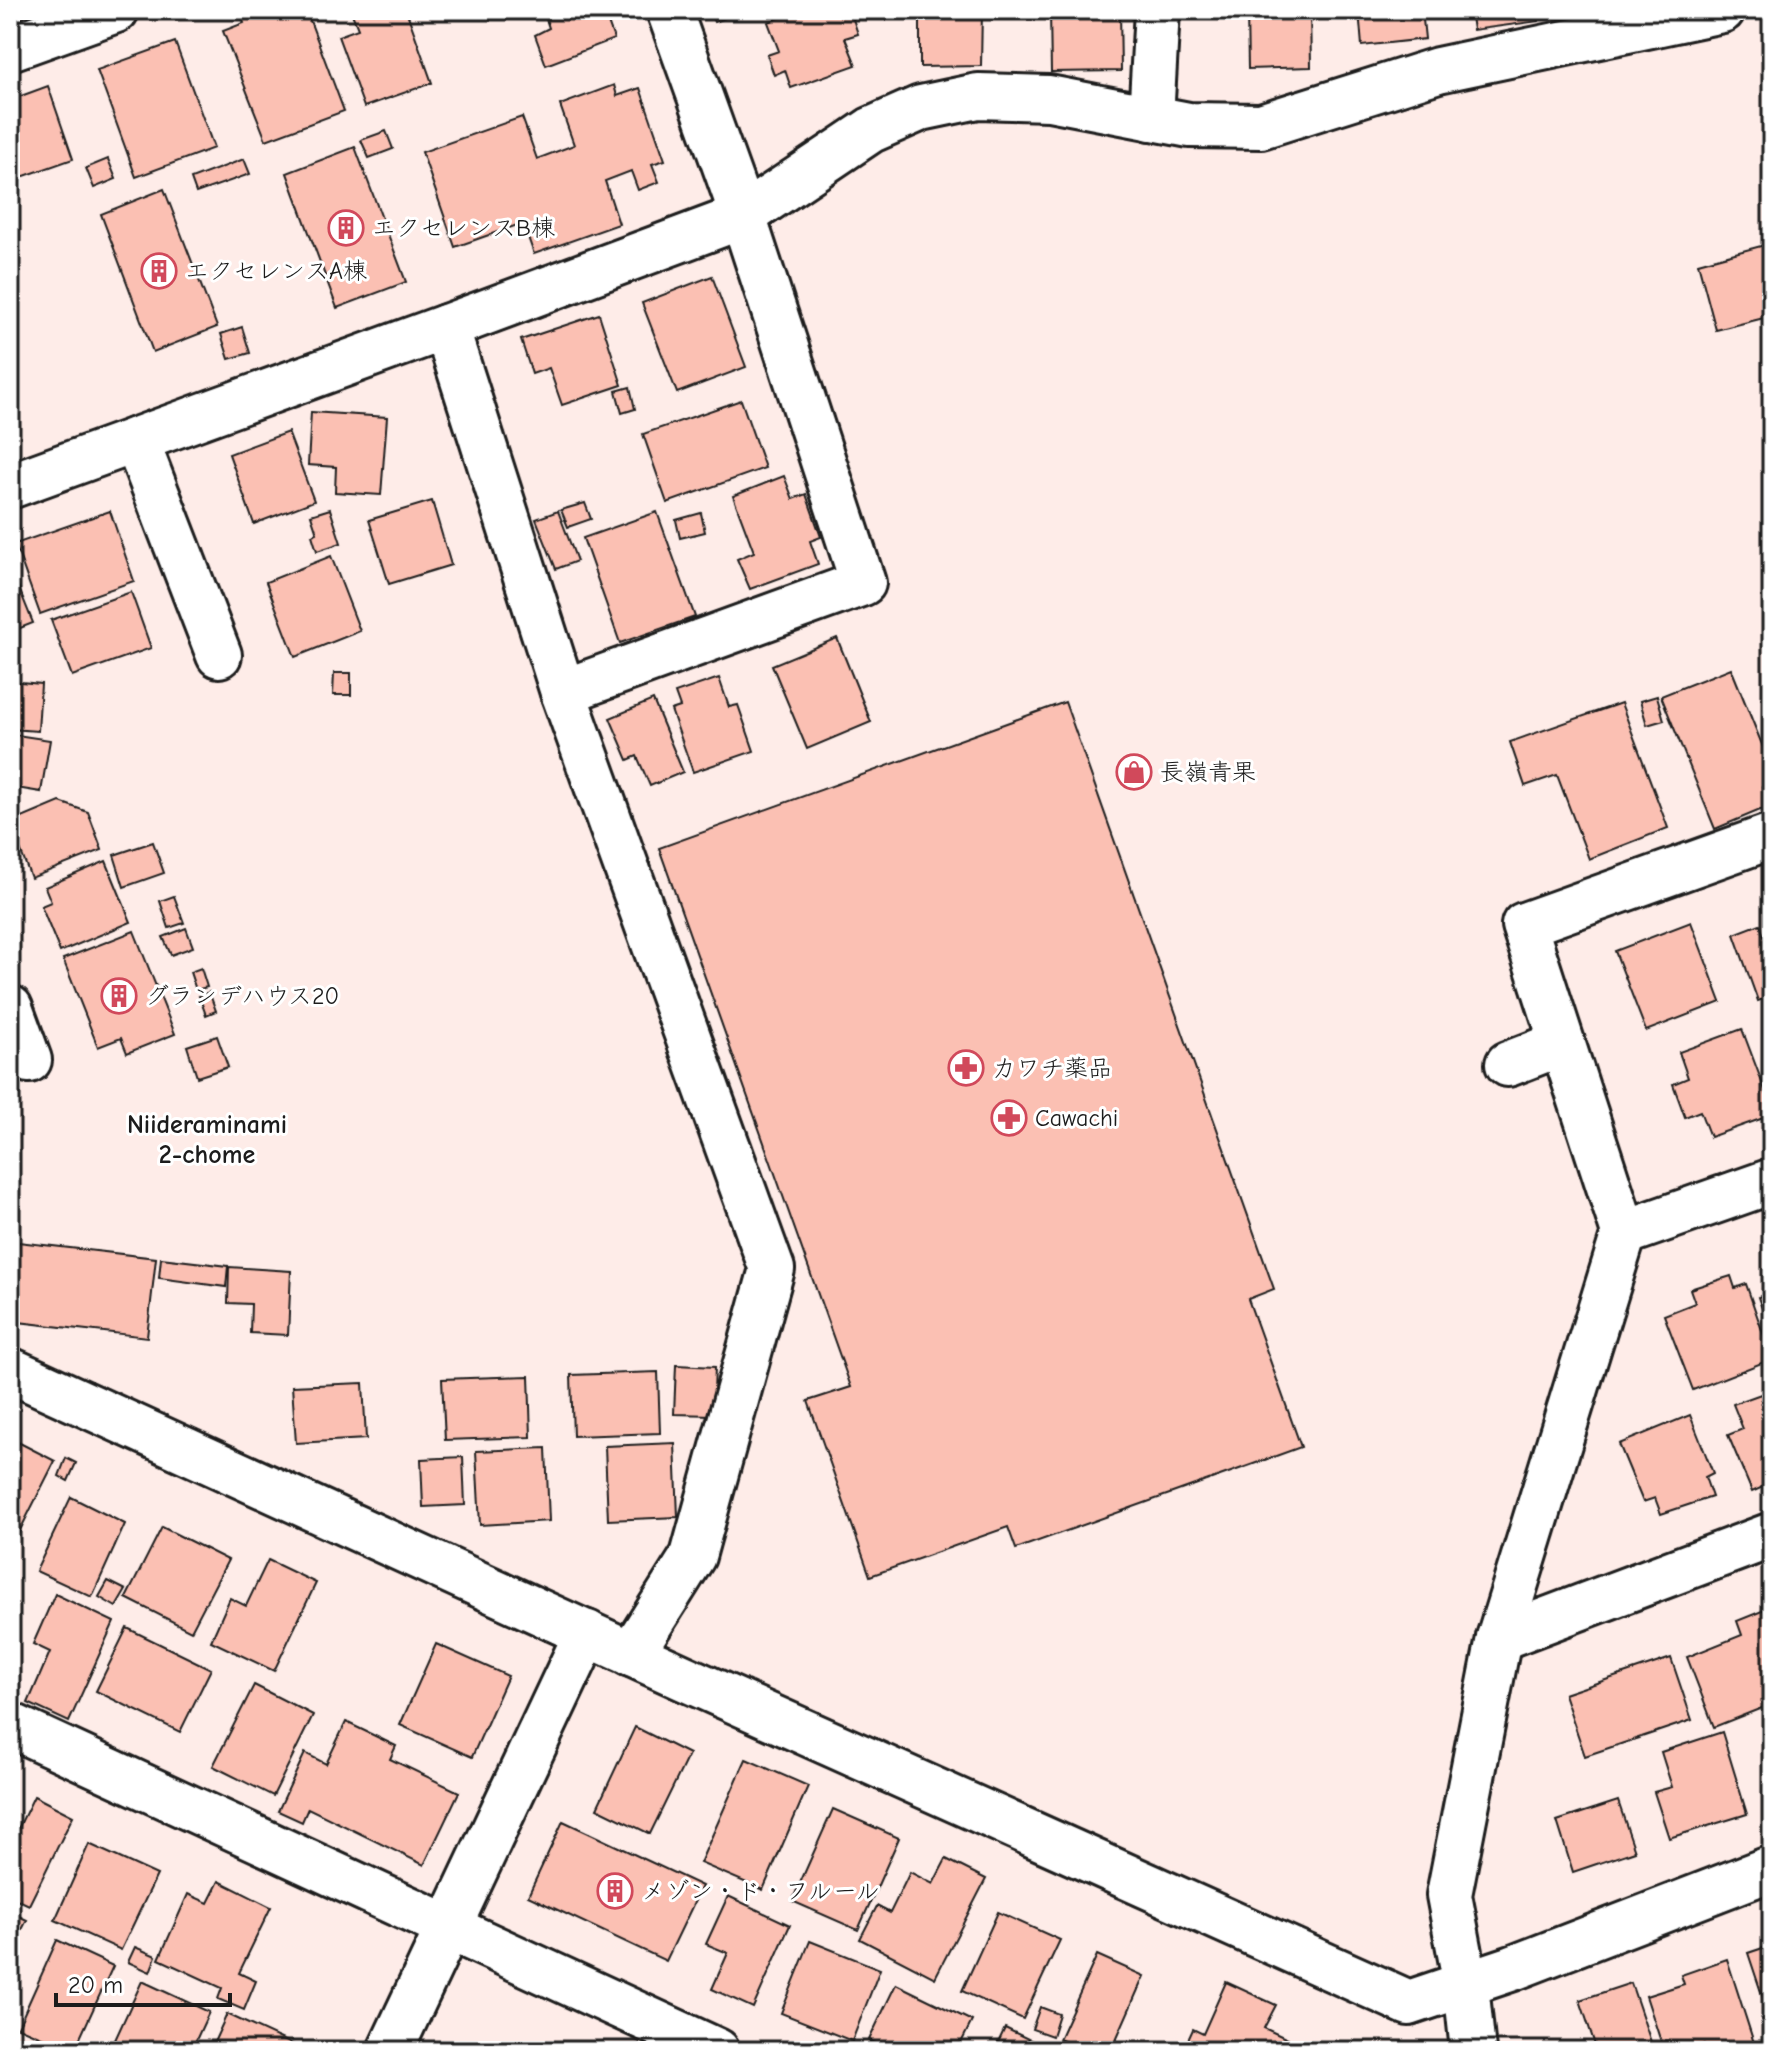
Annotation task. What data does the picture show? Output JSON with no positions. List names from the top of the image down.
{
  "districts": ["Niideraminami 2-chome"],
  "places": {
    "building": [
      "エクセレンスB棟",
      "エクセレンスA棟",
      "グランデハウス20",
      "メゾン・ド・フルール"
    ],
    "shop": ["長嶺青果"],
    "pharmacy": ["カワチ薬品", "Cawachi"]
  },
  "scale_bar": "20 m"
}
